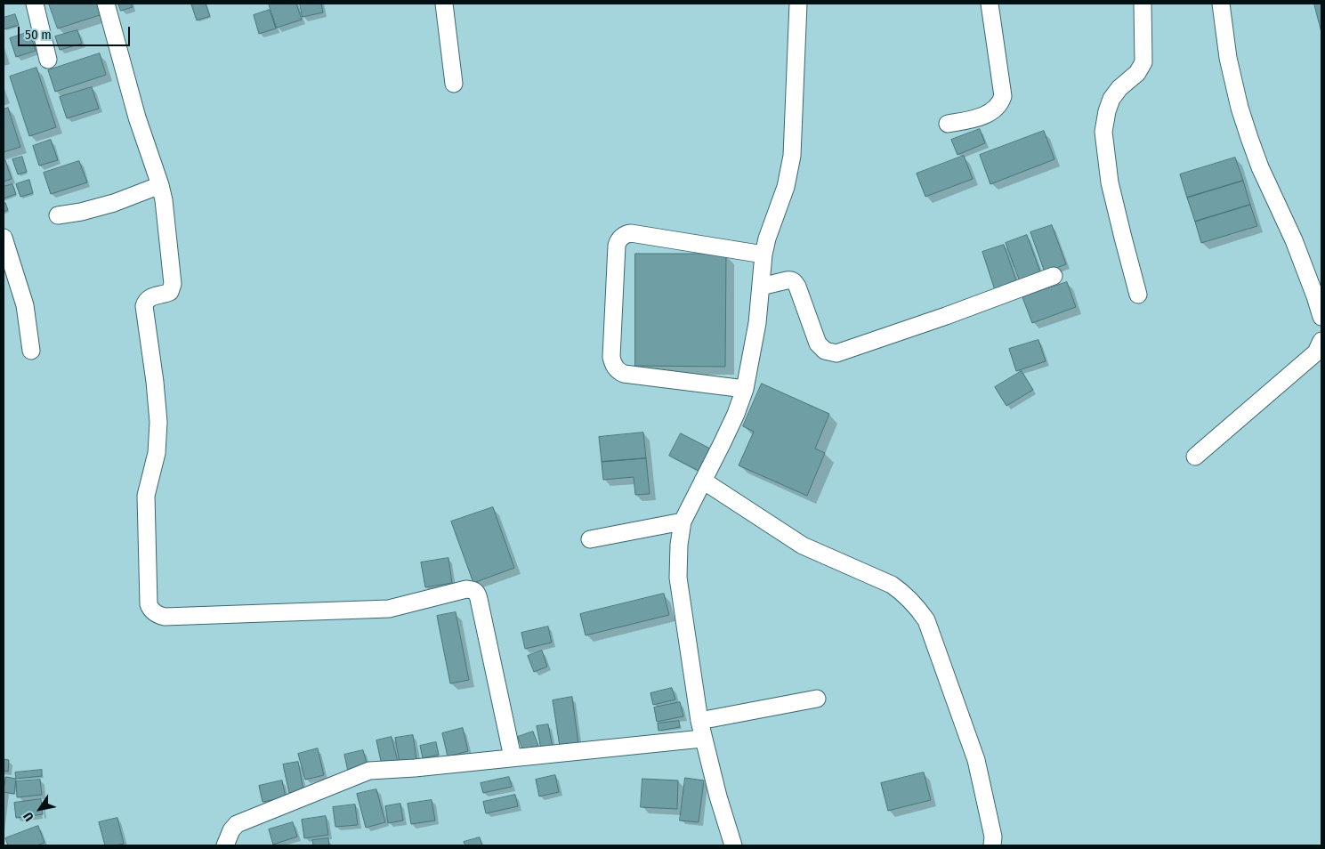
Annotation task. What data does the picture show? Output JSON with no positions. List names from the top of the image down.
{
  "scale_bar": "50 m",
  "north": "bottom left"
}
